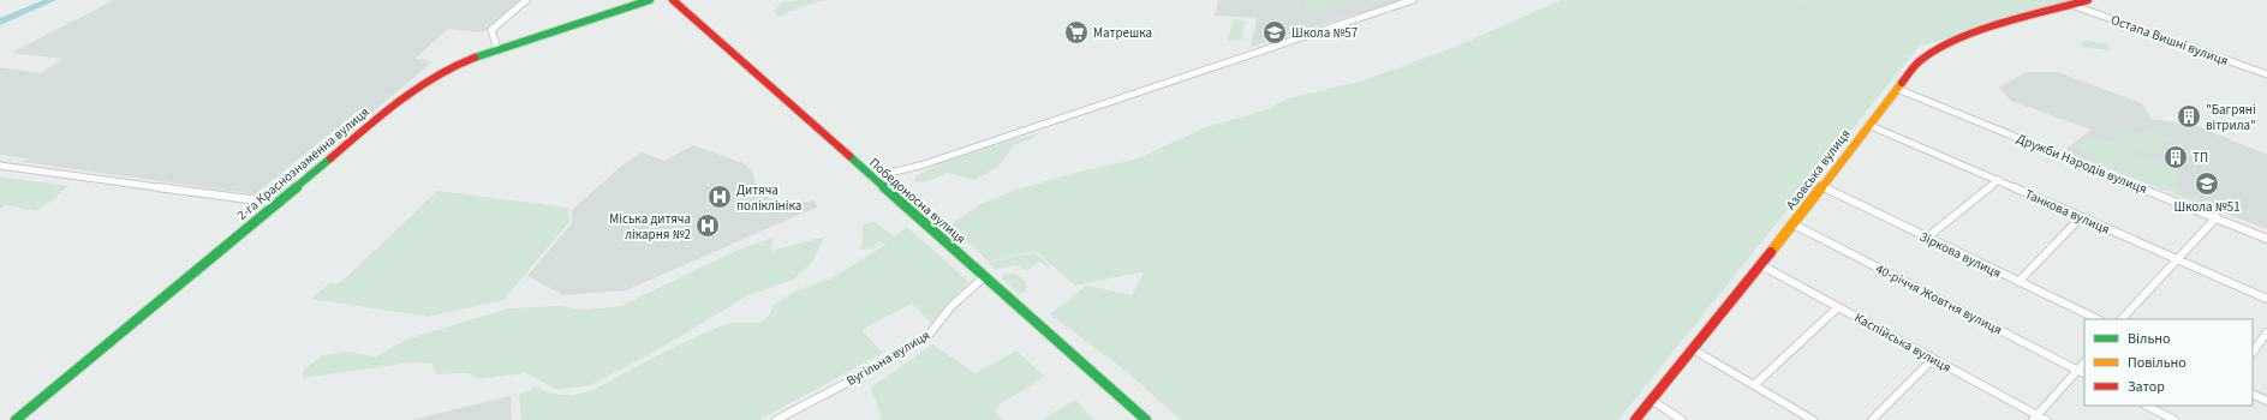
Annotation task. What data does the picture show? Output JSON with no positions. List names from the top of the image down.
{
  "streets": {
    "street": [
      "Остапа Вишні вулиця",
      "2-га Краснознаменна вулиця",
      "Дружби Народів вулиця",
      "Азовська вулиця",
      "Победоносна вулиця",
      "Танкова вулиця",
      "Зіркова вулиця",
      "40-річчя Жовтня вулиця",
      "Каспійська вулиця",
      "Вугільна вулиця"
    ]
  },
  "crossings": [
    ["Остапа Вишні вулиця", "Азовська вулиця"],
    ["Дружби Народів вулиця", "Азовська вулиця"],
    ["Азовська вулиця", "Танкова вулиця"],
    ["Азовська вулиця", "Зіркова вулиця"],
    ["Азовська вулиця", "40-річчя Жовтня вулиця"],
    ["Азовська вулиця", "Каспійська вулиця"],
    ["Победоносна вулиця", "Вугільна вулиця"]
  ],
  "places": {
    "supermarket": ["Матрешка"],
    "school or university": ["Школа №57", "Школа №51"],
    "building": ["\"Багряні вітрила\"", "ТП"],
    "hospital": ["Дитяча поліклініка", "Міська дитяча лікарня №2"]
  },
  "legend": ["Вільно", "Повільно", "Затор"]
}
